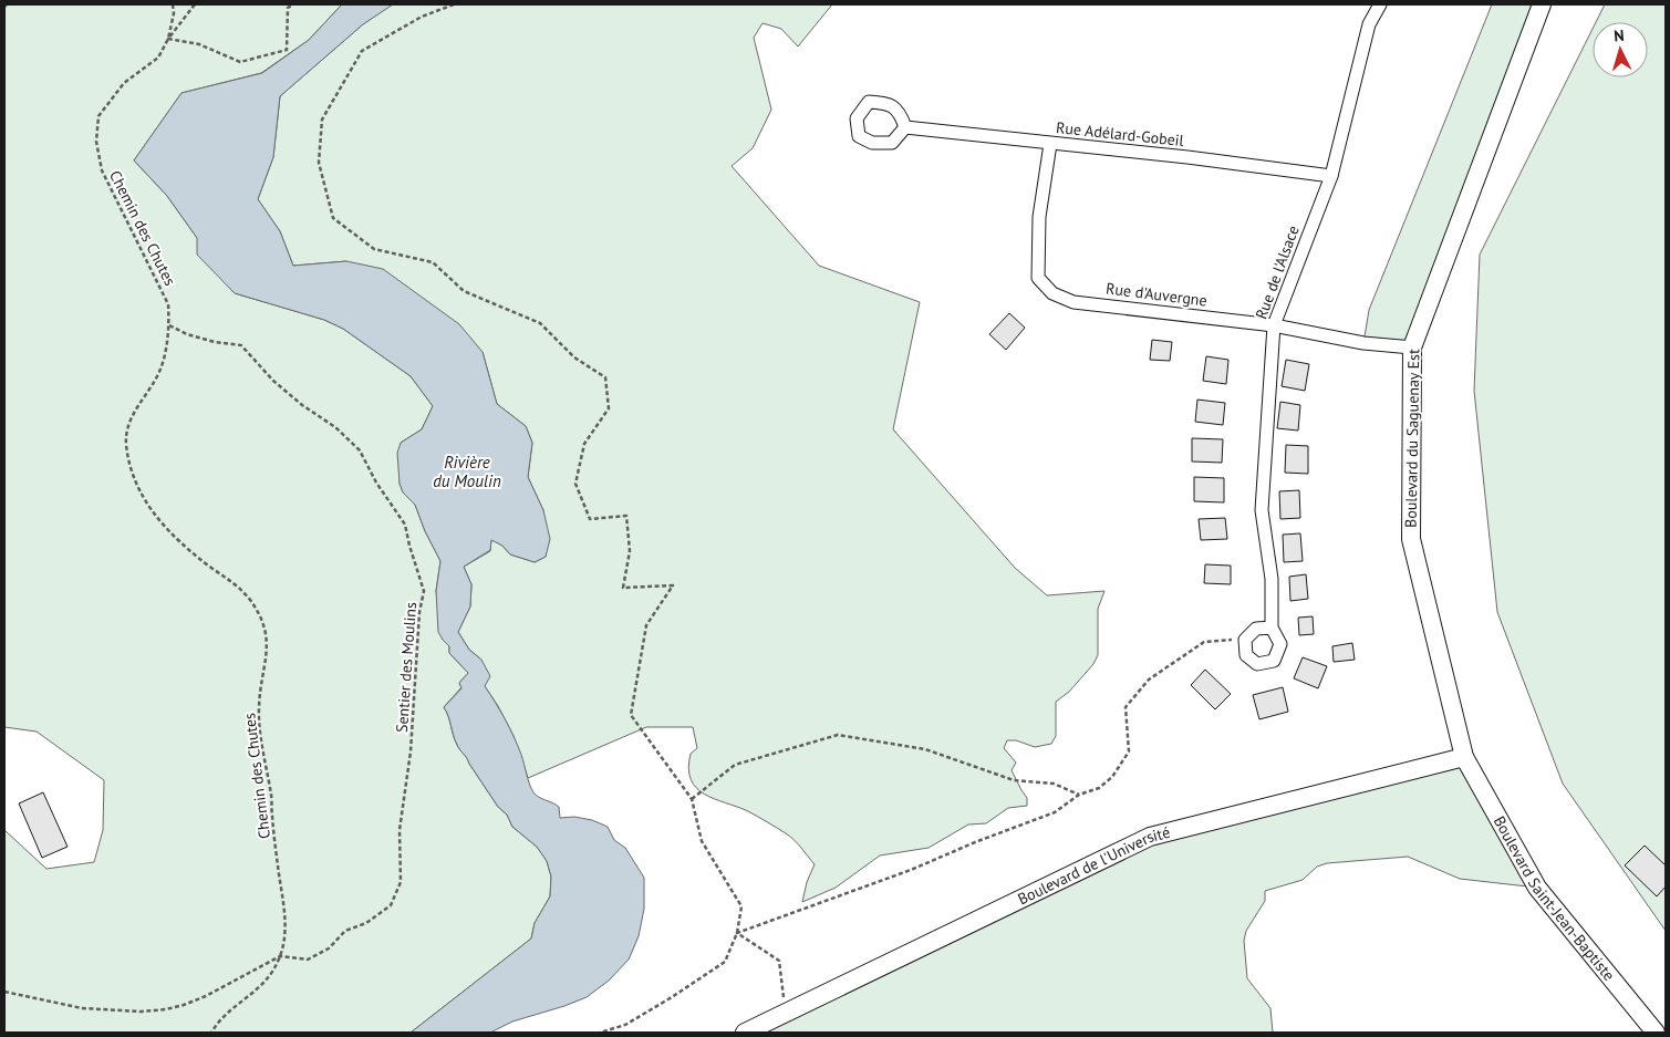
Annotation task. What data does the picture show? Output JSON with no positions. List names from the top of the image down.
{
  "streets": {
    "main road": ["Boulevard du Saguenay Est", "Boulevard de l'Université", "Boulevard Saint-Jean-Baptiste"],
    "street": ["Rue Adélard-Gobeil", "Rue de l'Alsace", "Rue d'Auvergne"],
    "path": ["Chemin des Chutes", "Sentier des Moulins"]
  },
  "crossings": [
    ["Rue Adélard-Gobeil", "Rue de l'Alsace"],
    ["Rue Adélard-Gobeil", "Rue d'Auvergne"],
    ["Chemin des Chutes", "Sentier des Moulins"],
    ["Rue de l'Alsace", "Rue d'Auvergne"],
    ["Rue d'Auvergne", "Boulevard du Saguenay Est"],
    ["Boulevard du Saguenay Est", "Boulevard de l'Université"],
    ["Boulevard du Saguenay Est", "Boulevard Saint-Jean-Baptiste"],
    ["Boulevard de l'Université", "Boulevard Saint-Jean-Baptiste"]
  ],
  "water": ["Rivière du Moulin"],
  "north": "top"
}
